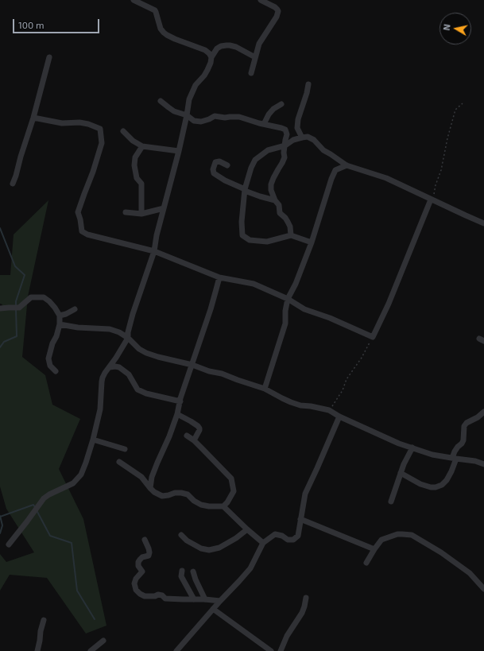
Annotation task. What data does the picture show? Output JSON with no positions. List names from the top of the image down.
{
  "scale_bar": "100 m",
  "north": "left"
}
